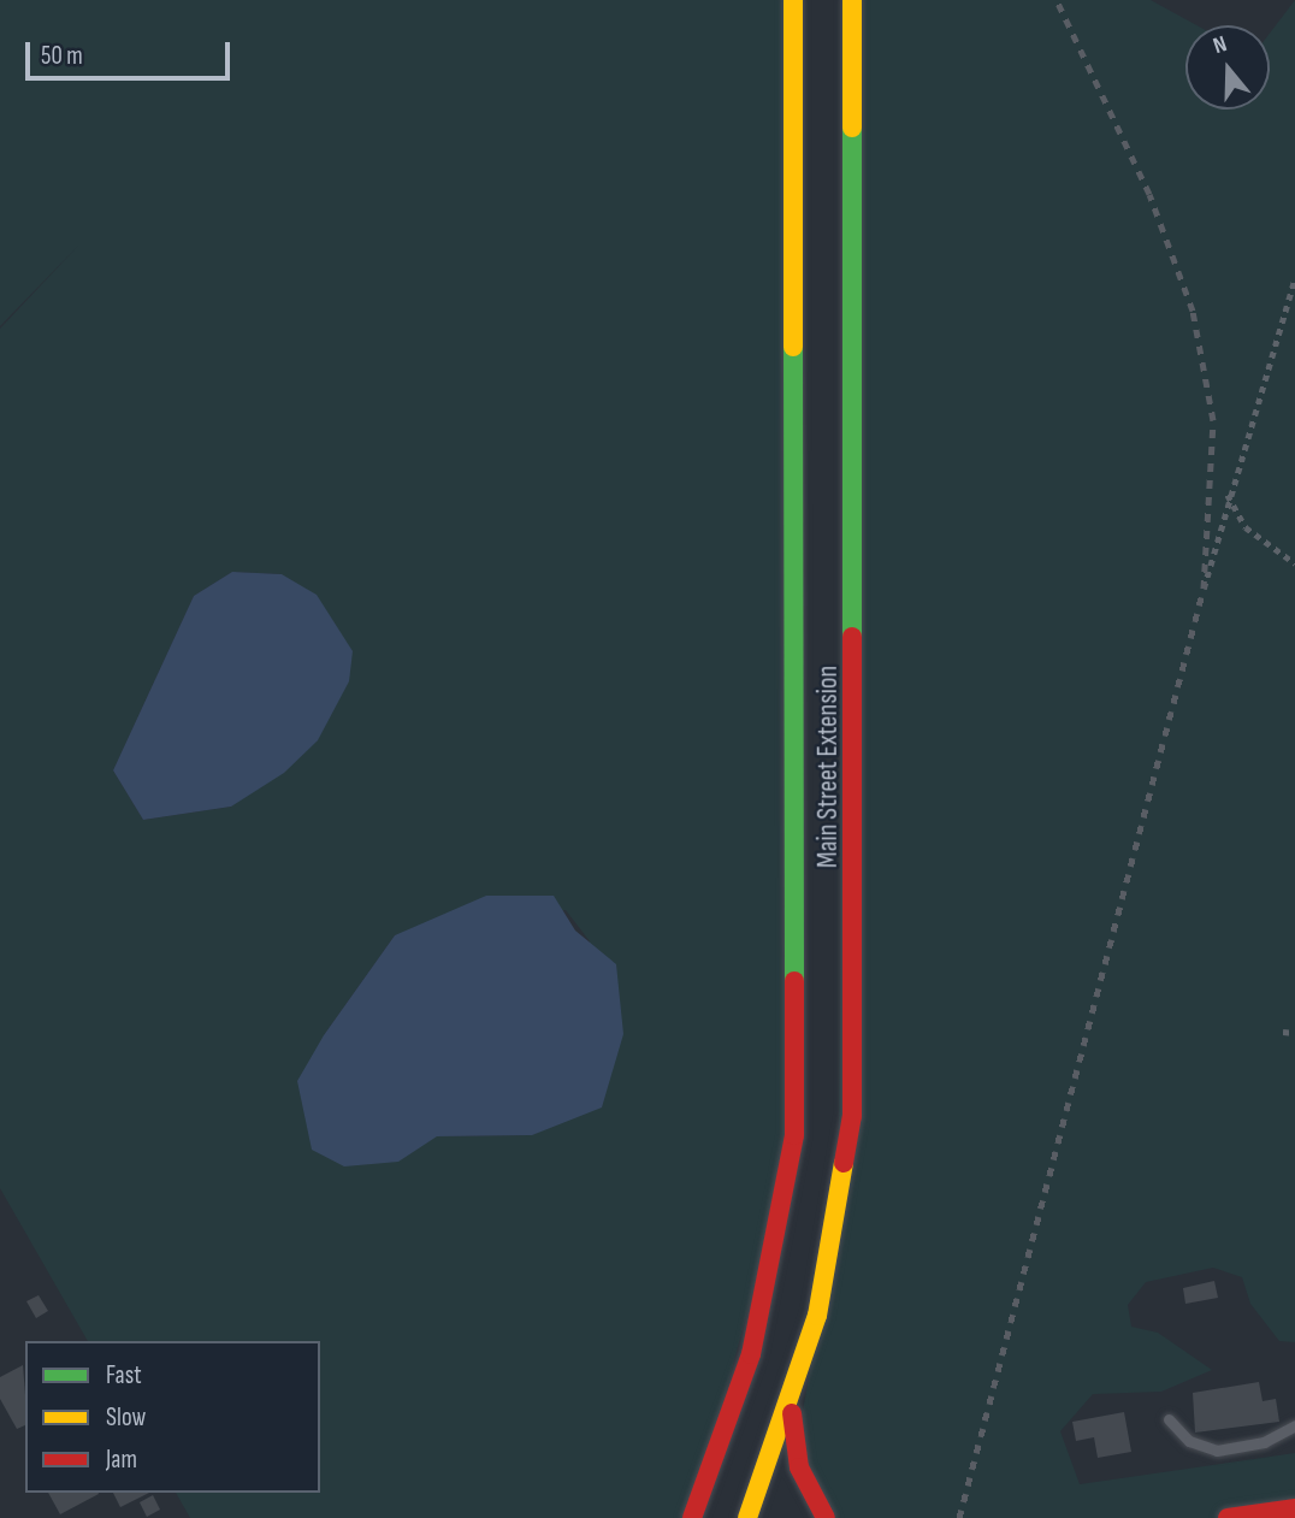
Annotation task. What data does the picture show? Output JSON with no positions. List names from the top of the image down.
{
  "streets": {
    "main road": ["Main Street Extension"]
  },
  "legend": ["Fast", "Slow", "Jam"],
  "scale_bar": "50 m",
  "north": "top"
}
